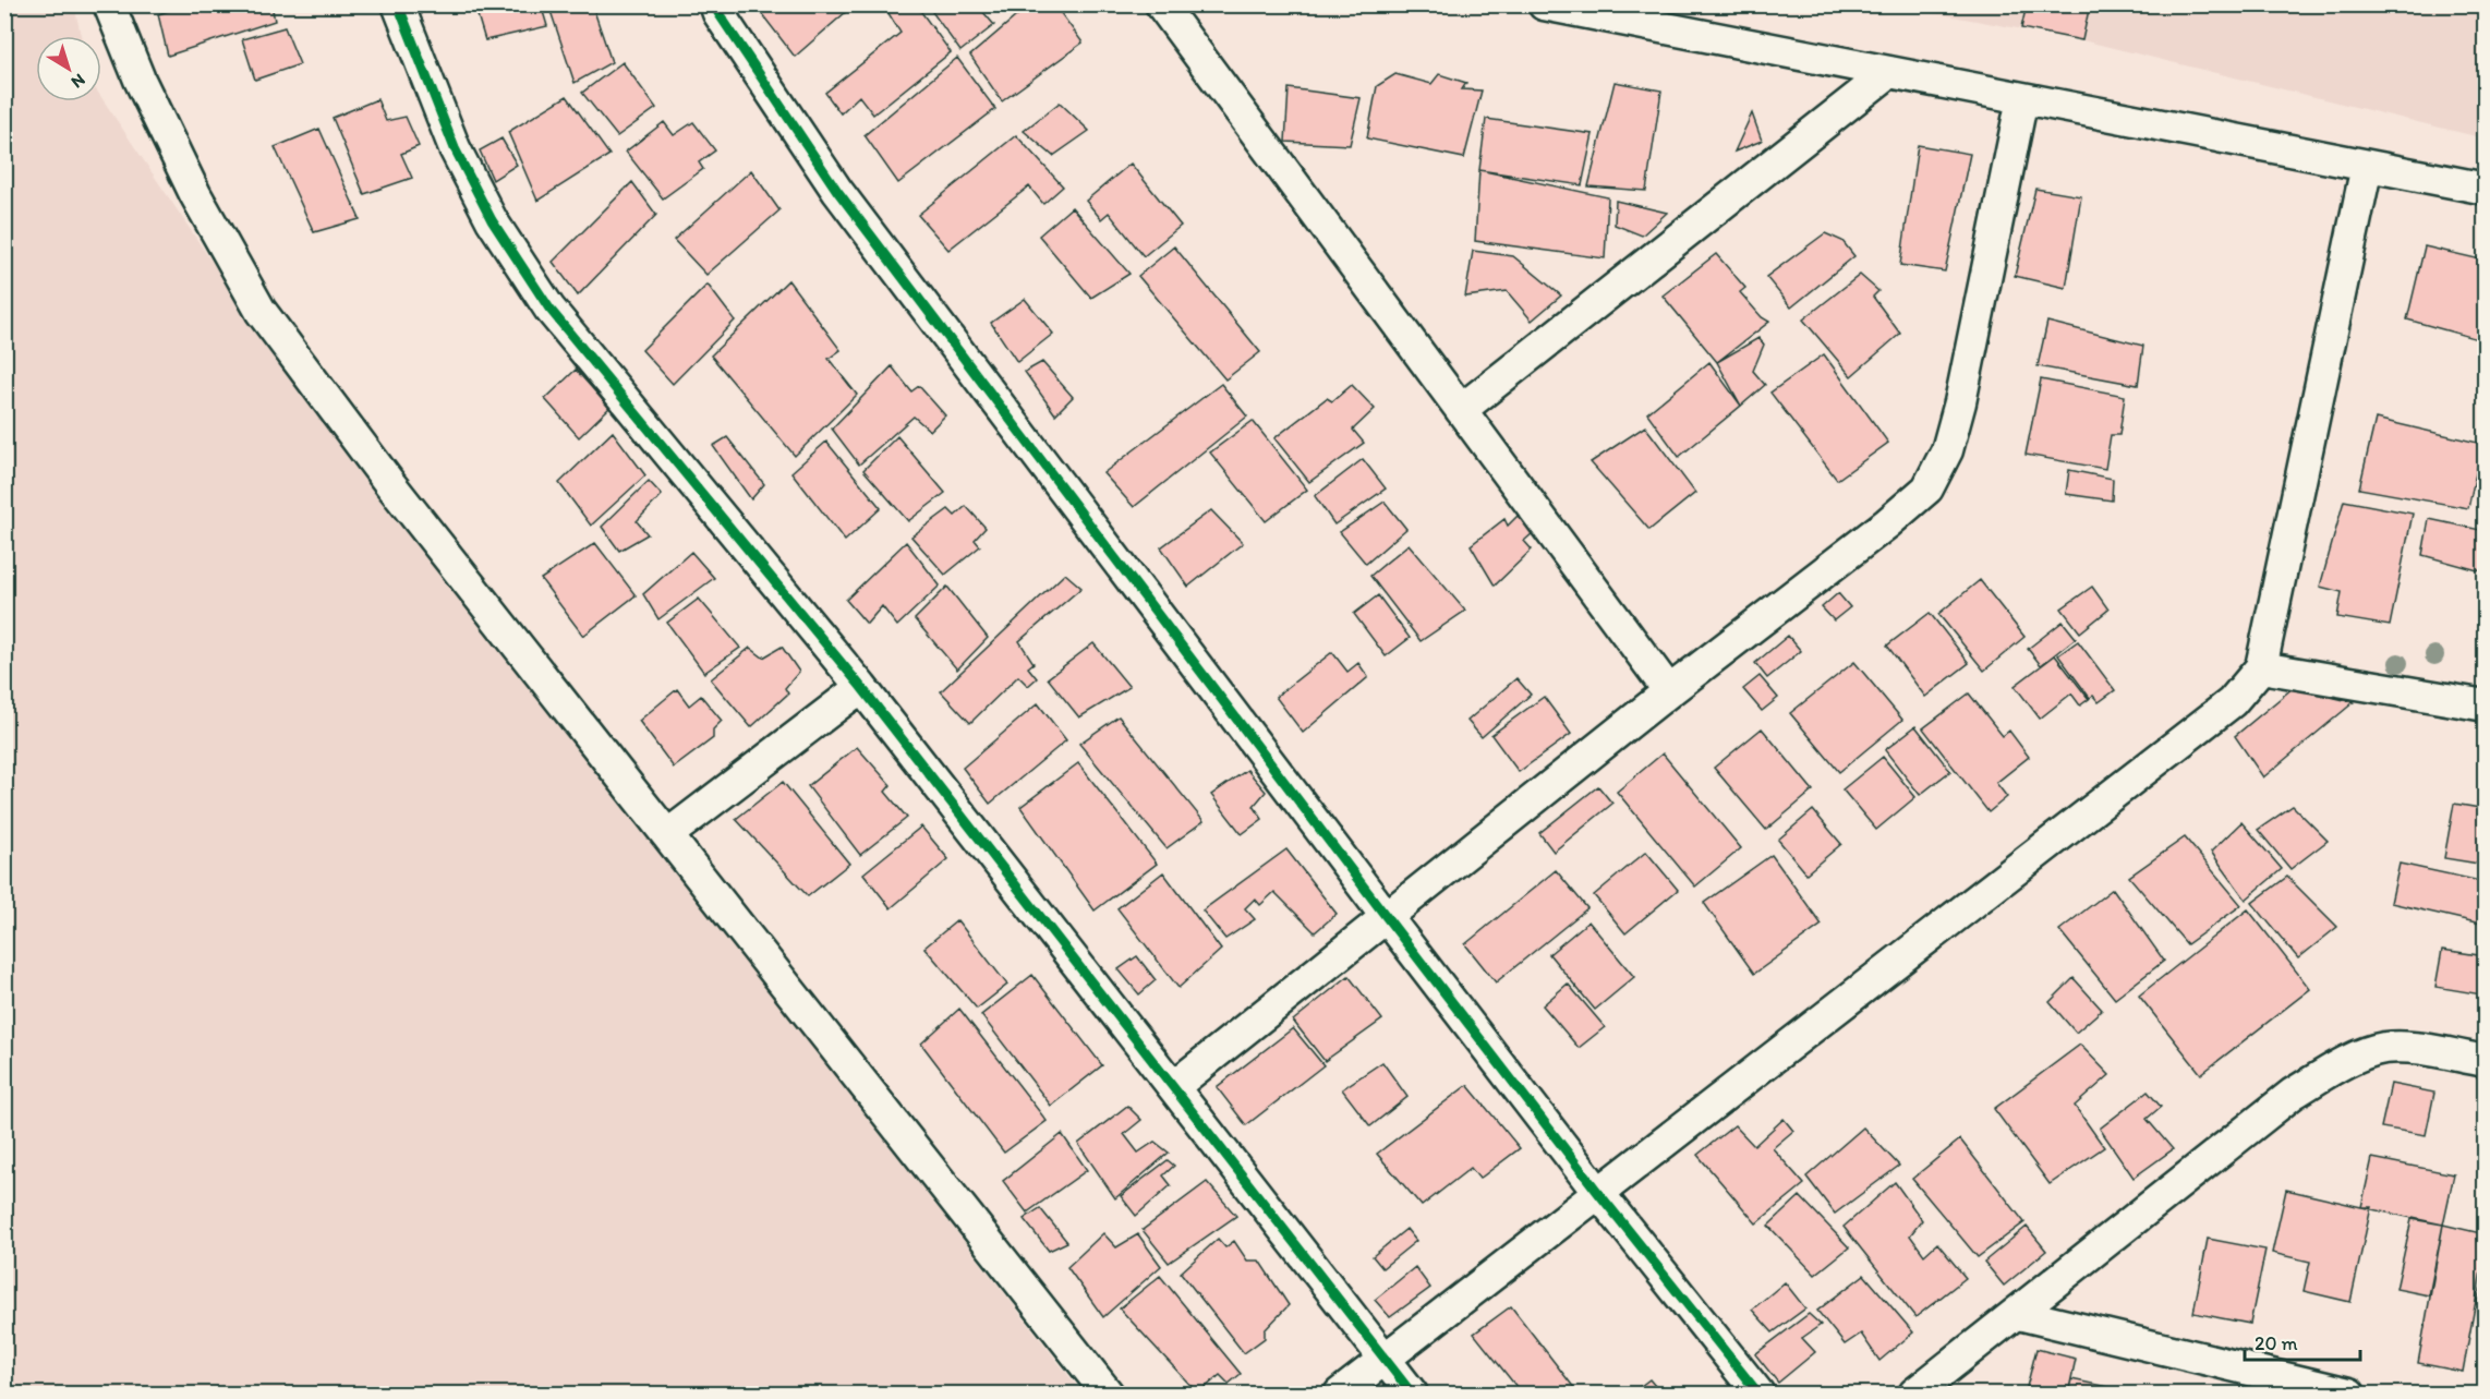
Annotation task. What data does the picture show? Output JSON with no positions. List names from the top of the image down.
{
  "scale_bar": "20 m",
  "north": "bottom right"
}
